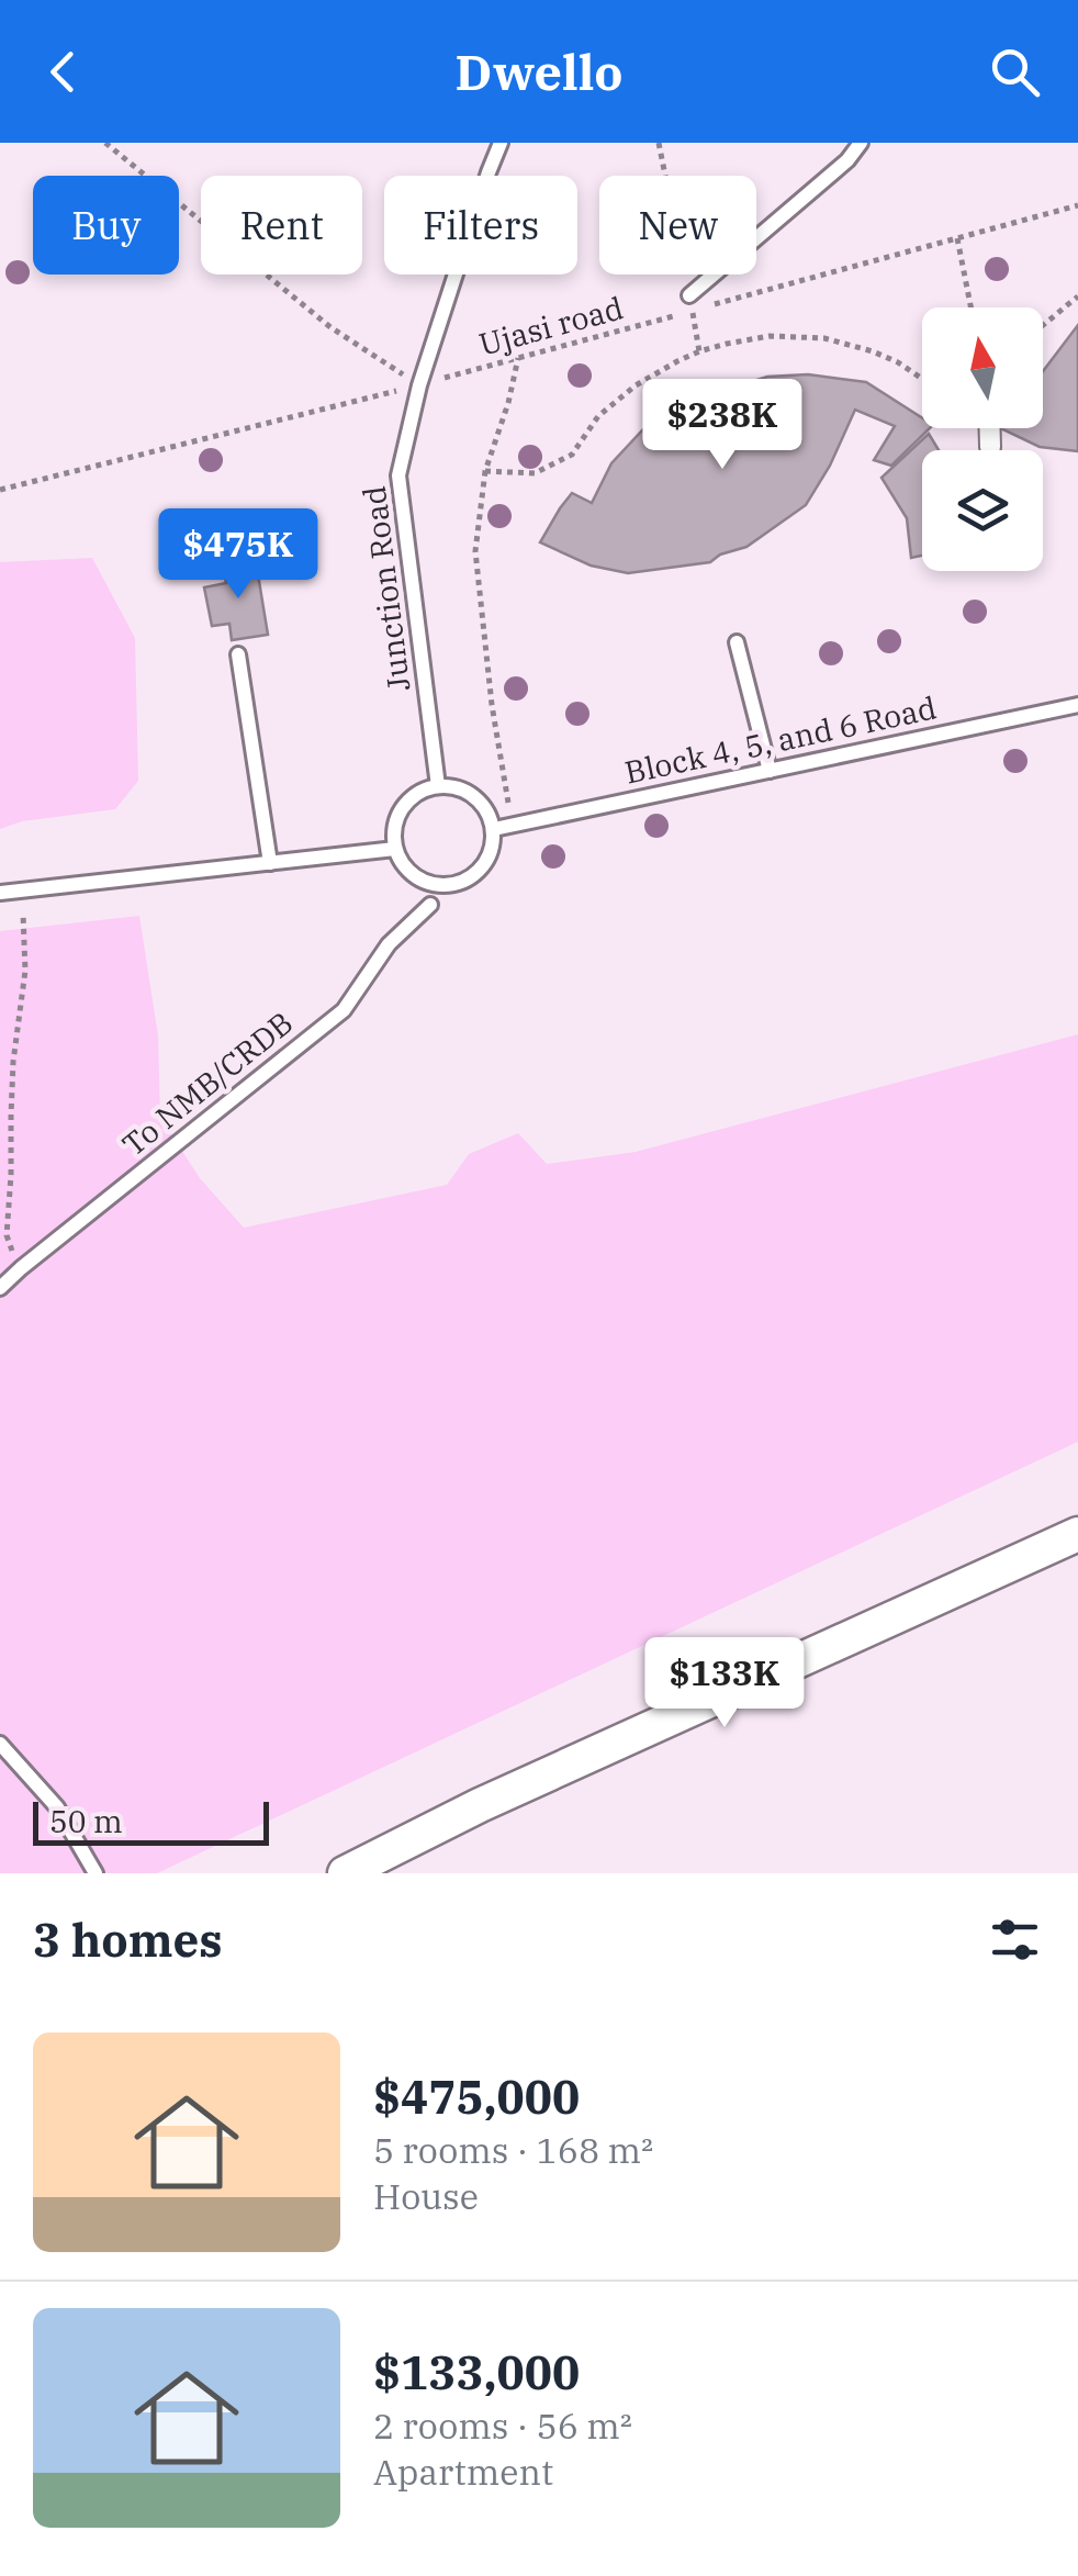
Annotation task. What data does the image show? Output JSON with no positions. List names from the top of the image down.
{
  "streets": {
    "lane": ["Junction Road", "Block 4, 5, and 6 Road", "To NMB/CRDB"],
    "path": ["Ujasi road"]
  },
  "crossings": [
    ["Ujasi road", "Junction Road"],
    ["Junction Road", "Block 4, 5, and 6 Road"]
  ],
  "scale_bar": "50 m",
  "north": "top",
  "page": {
    "header": "Dwello",
    "chip": [
      "Buy",
      "Rent",
      "Filters",
      "New"
    ],
    "price": ["$238K", "$475K", "$133K"],
    "scale": "50 m",
    "heading": "3 homes",
    "list": [
      {
        "name": "$475,000",
        "note": "5 rooms · 168 m² · House"
      },
      {
        "name": "$133,000",
        "note": "2 rooms · 56 m² · Apartment"
      }
    ]
  }
}
